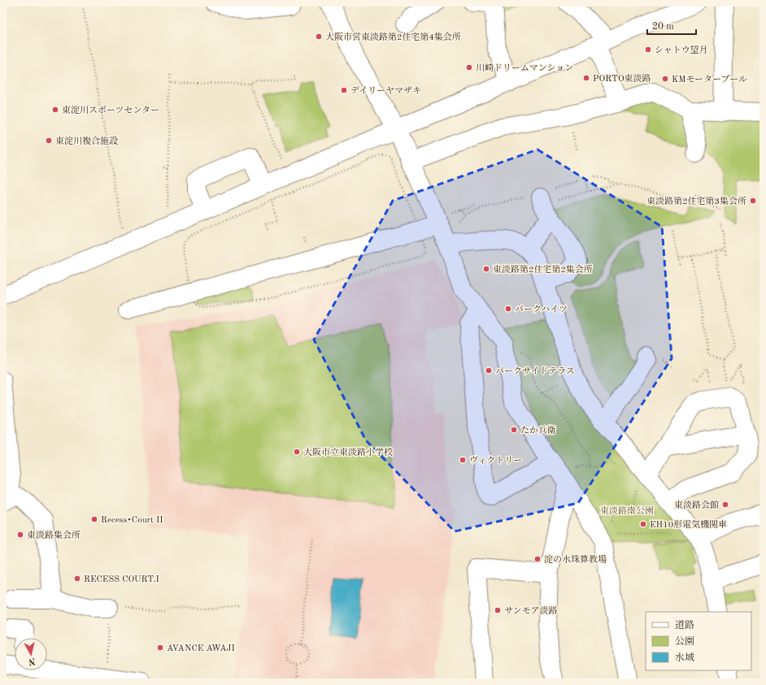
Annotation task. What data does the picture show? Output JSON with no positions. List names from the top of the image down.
{
  "parks": ["東淡路南公園"],
  "places": [
    "大阪市営東淡路第2住宅第4集会所",
    "シャトウ望月",
    "川崎ドリームマンション",
    "PORTO東淡路",
    "KMモータープール",
    "デイリーヤマザキ",
    "東淀川スポーツセンター",
    "東淀川複合施設",
    "東淡路第2住宅第3集会所",
    "東淡路第2住宅第2集会所",
    "パークハイツ",
    "パークサイドテラス",
    "たか兵衛",
    "大阪市立東淡路小学校",
    "ヴィクトリー",
    "東淡路会館",
    "Recess•Court II",
    "EH10形電気機関車",
    "東淡路集会所",
    "淀の水珠算教場",
    "RECESS COURT.I",
    "サンモア淡路",
    "AVANCE AWAJI"
  ],
  "legend": ["道路", "公園", "水域"],
  "scale_bar": "20 m",
  "north": "bottom"
}
